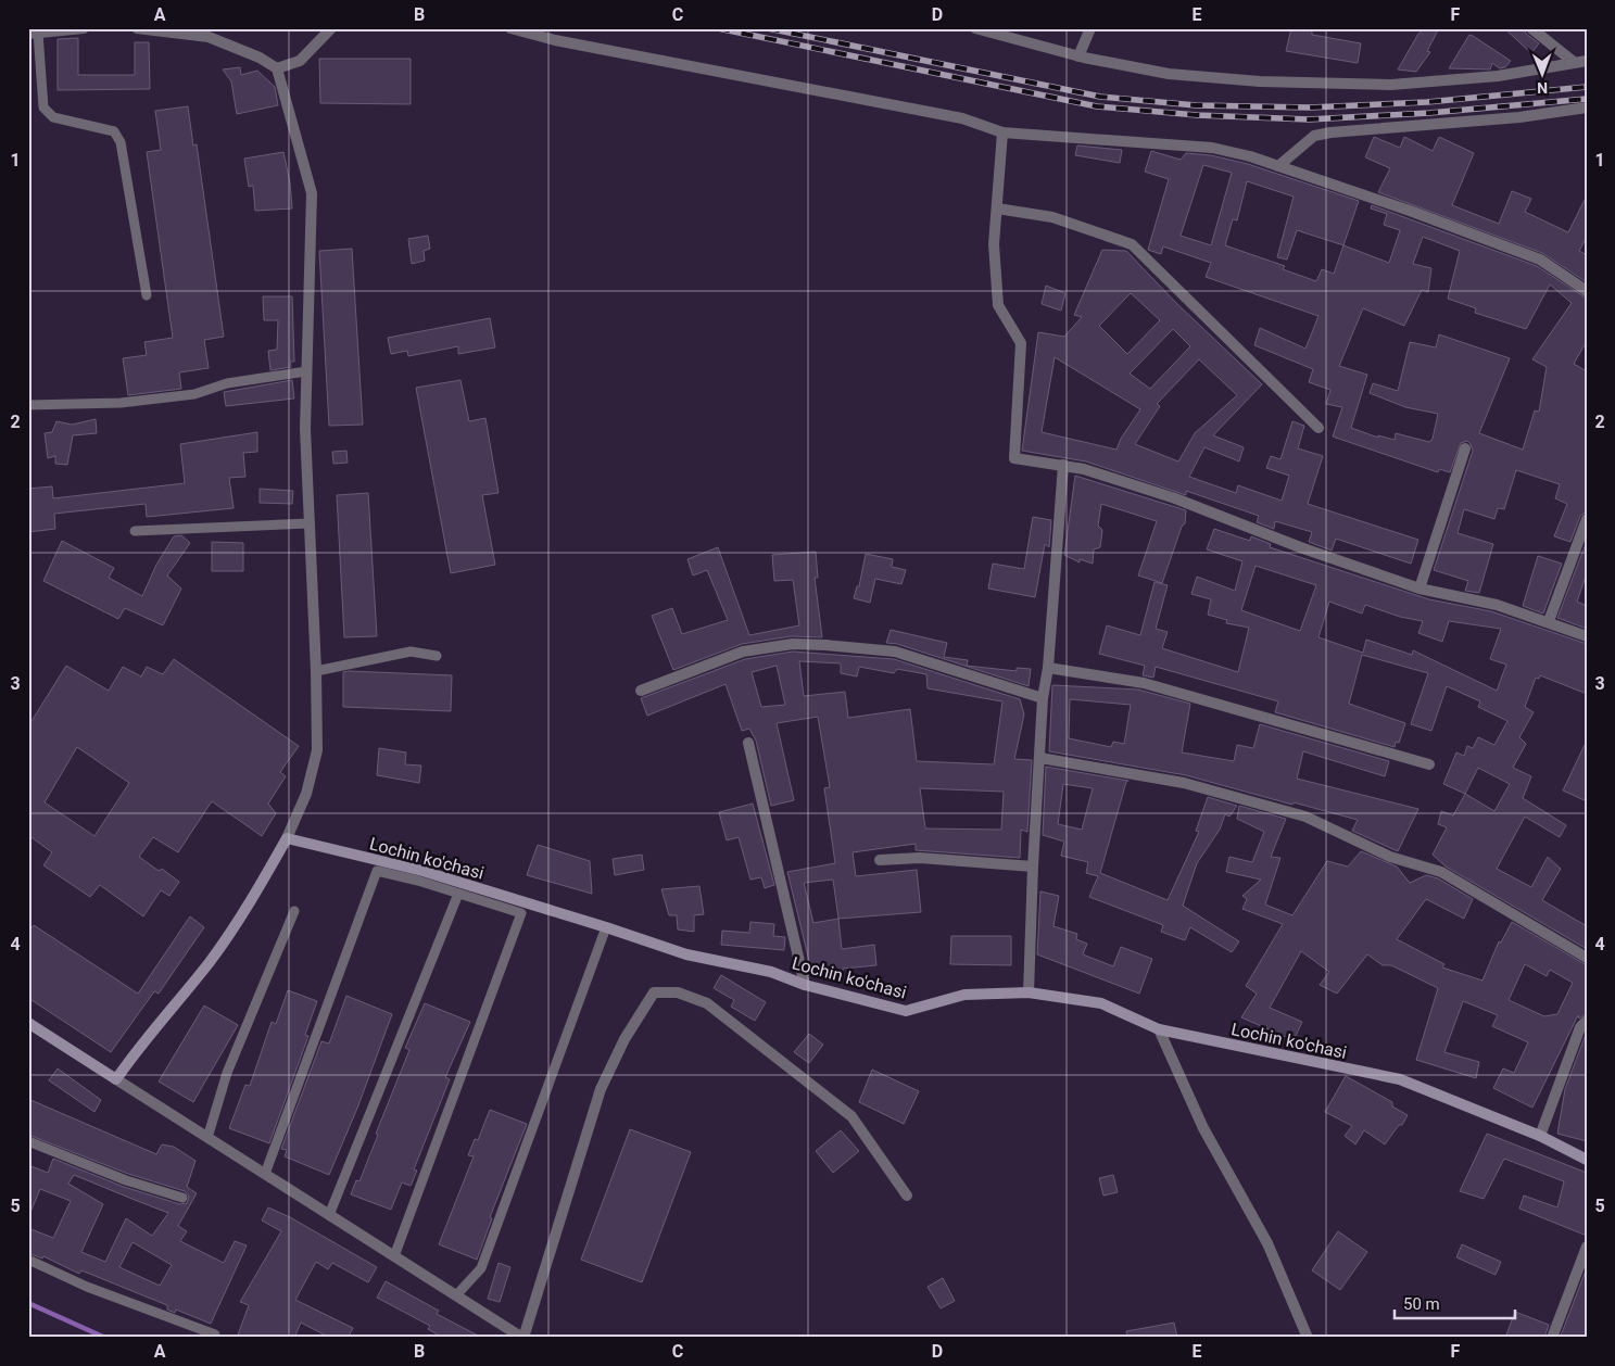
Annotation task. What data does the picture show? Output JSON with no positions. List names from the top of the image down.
{
  "streets": {
    "street": ["Lochin ko'chasi"]
  },
  "scale_bar": "50 m",
  "north": "bottom",
  "grid": {
    "columns": [
      "A",
      "B",
      "C",
      "D",
      "E",
      "F"
    ],
    "rows": [
      "1",
      "2",
      "3",
      "4",
      "5"
    ]
  }
}
